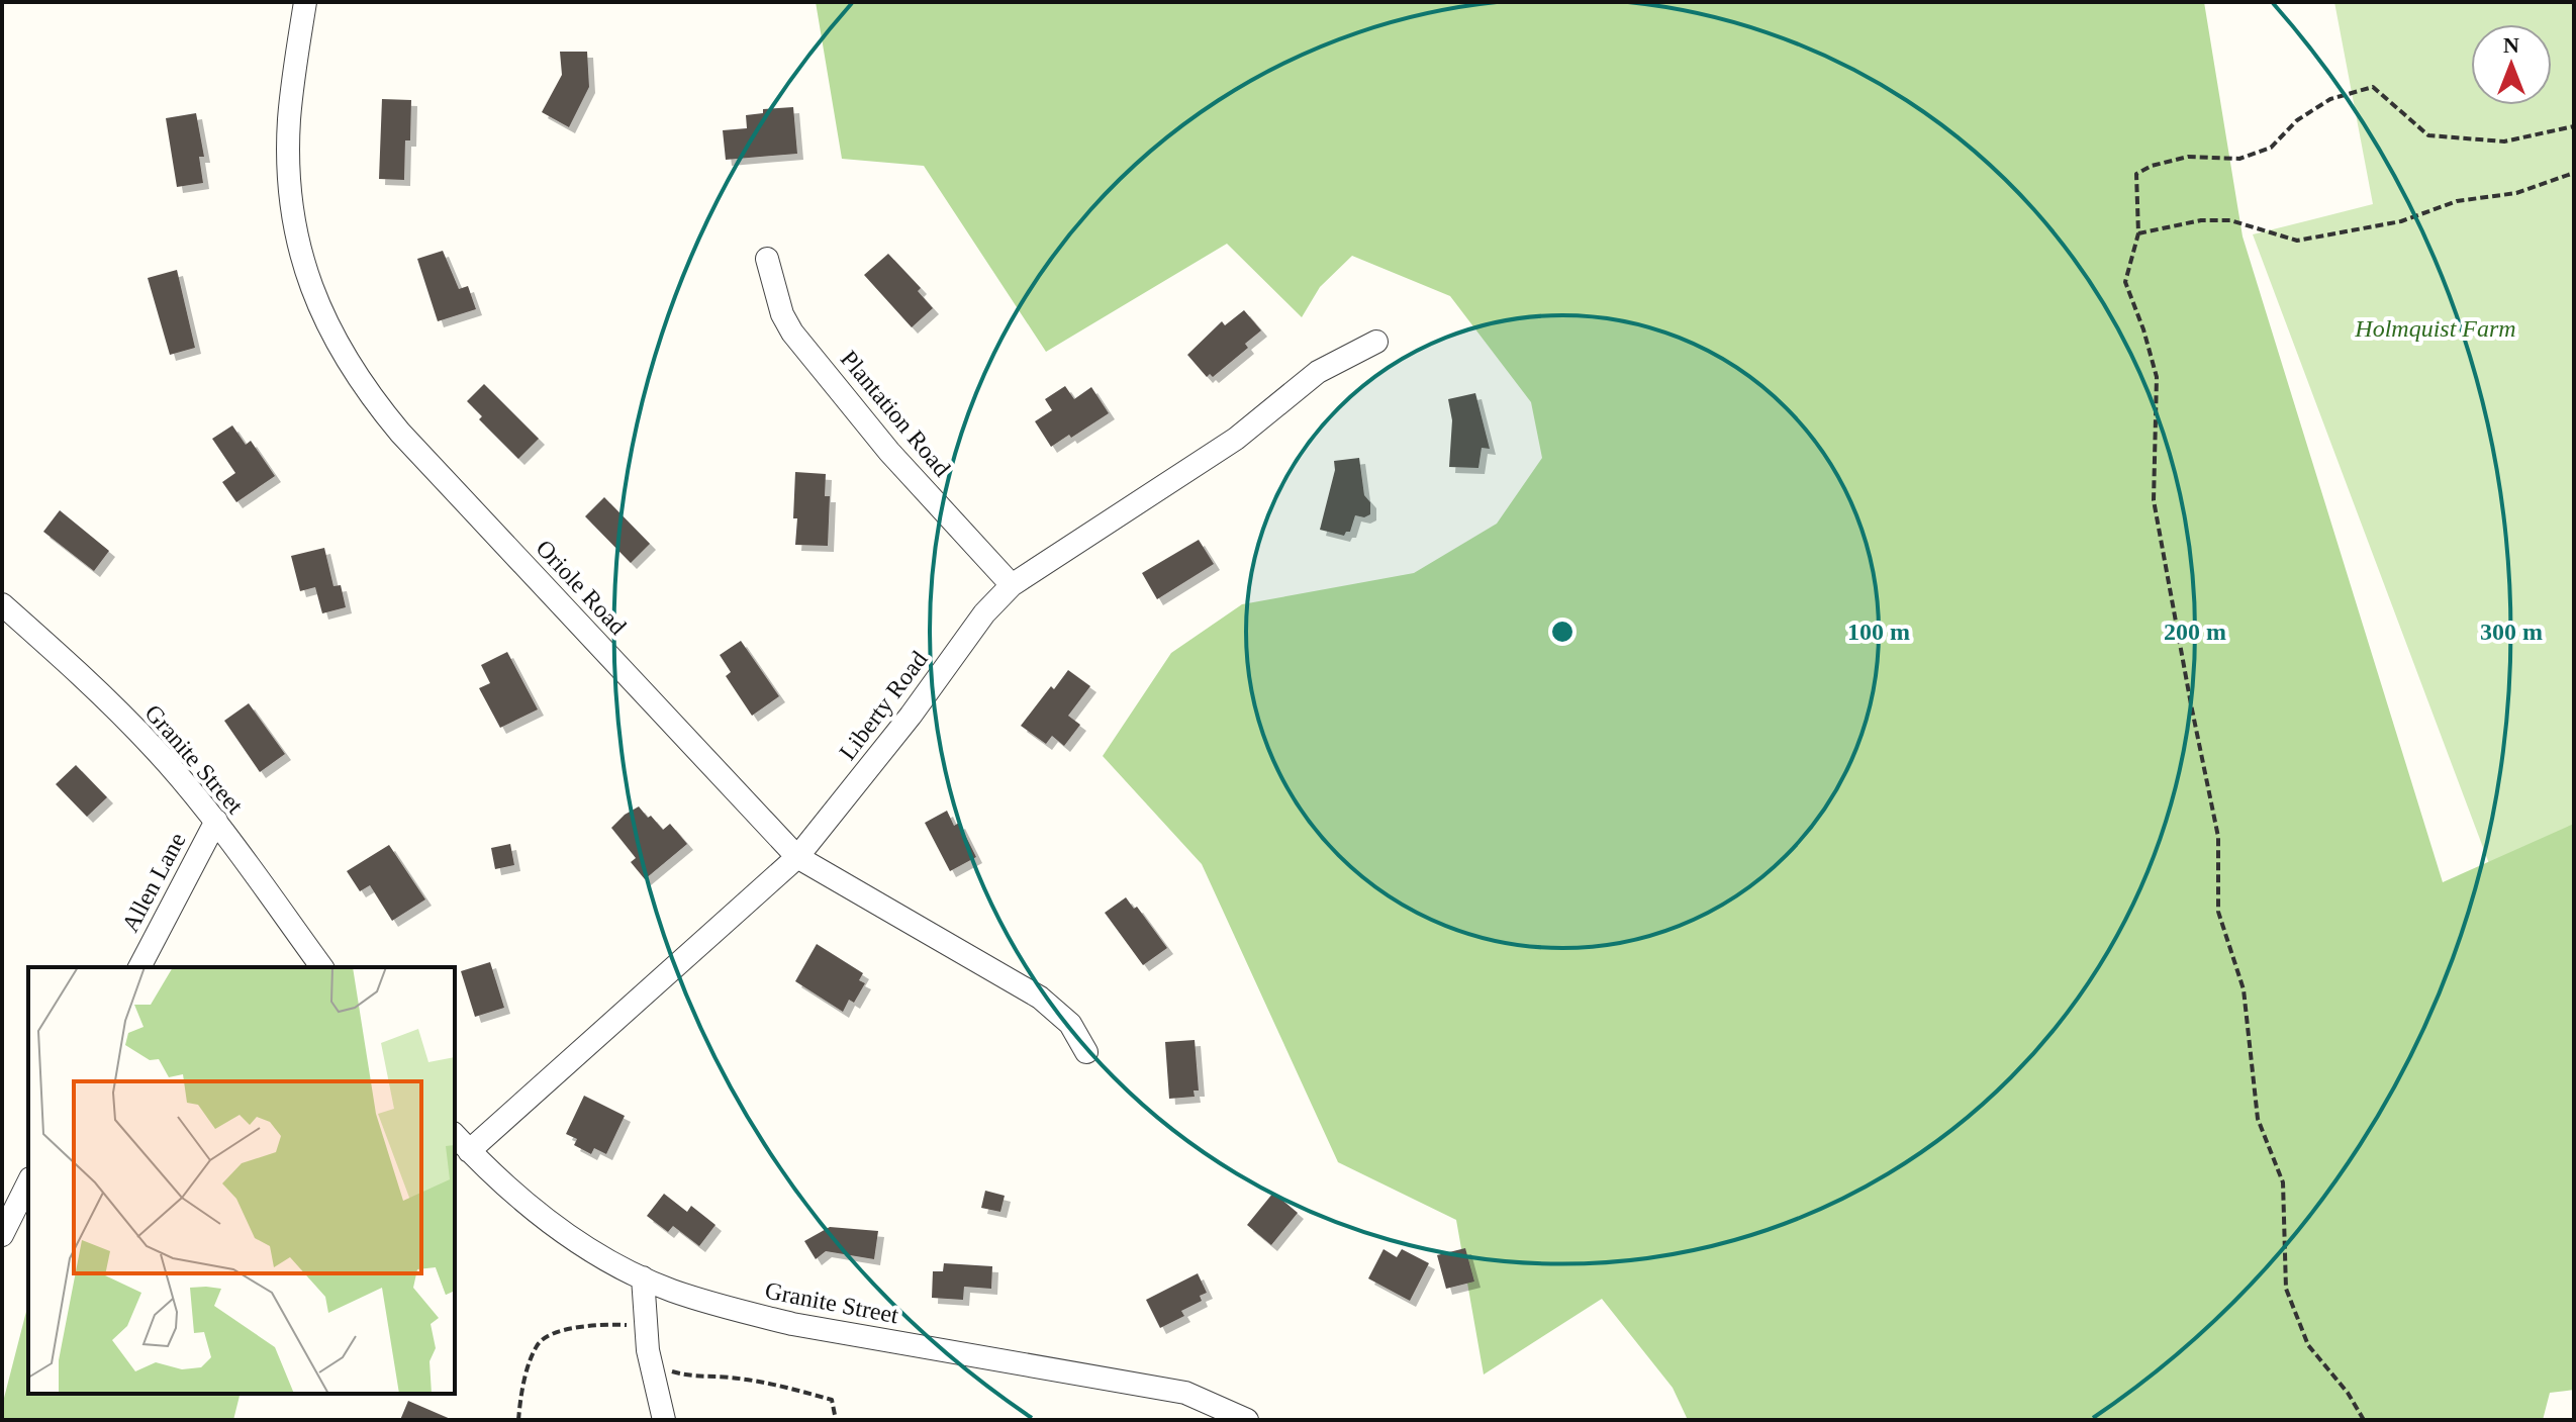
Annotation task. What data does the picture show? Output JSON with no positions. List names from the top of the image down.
{
  "streets": {
    "street": [
      "Plantation Road",
      "Oriole Road",
      "Liberty Road",
      "Granite Street",
      "Allen Lane"
    ]
  },
  "crossings": [
    ["Plantation Road", "Liberty Road"],
    ["Oriole Road", "Liberty Road"],
    ["Liberty Road", "Granite Street"],
    ["Granite Street", "Allen Lane"]
  ],
  "parks": ["Holmquist Farm"],
  "north": "top",
  "rings": ["100 m", "200 m", "300 m"]
}
